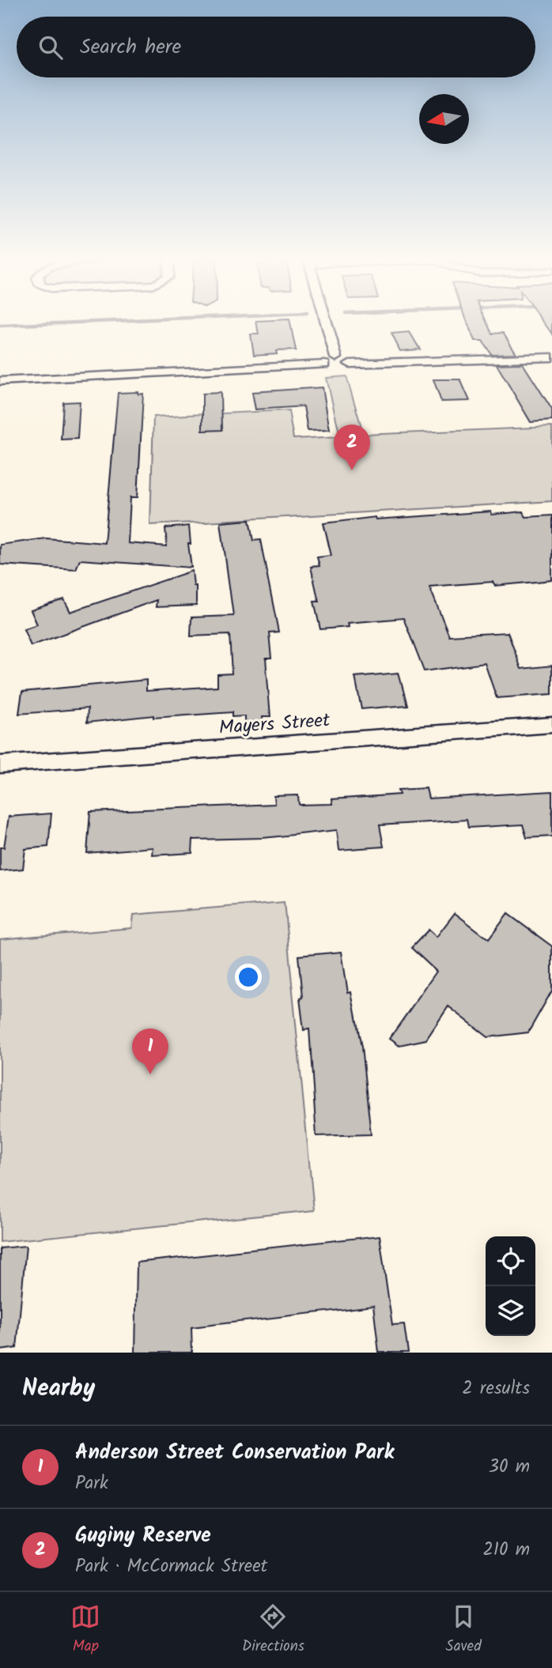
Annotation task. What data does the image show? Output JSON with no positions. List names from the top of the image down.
{
  "streets": {
    "street": ["Mayers Street"]
  },
  "north": "left",
  "page": {
    "search": "Search here",
    "pins": ["2", "1"],
    "heading": ["Nearby", "2 results"],
    "list": [
      {
        "mark": "1",
        "name": "Anderson Street Conservation Park",
        "note": "Park",
        "value": "30 m"
      },
      {
        "mark": "2",
        "name": "Guginy Reserve",
        "note": "Park · McCormack Street",
        "value": "210 m"
      }
    ],
    "nav": ["Map", "Directions", "Saved"]
  }
}
